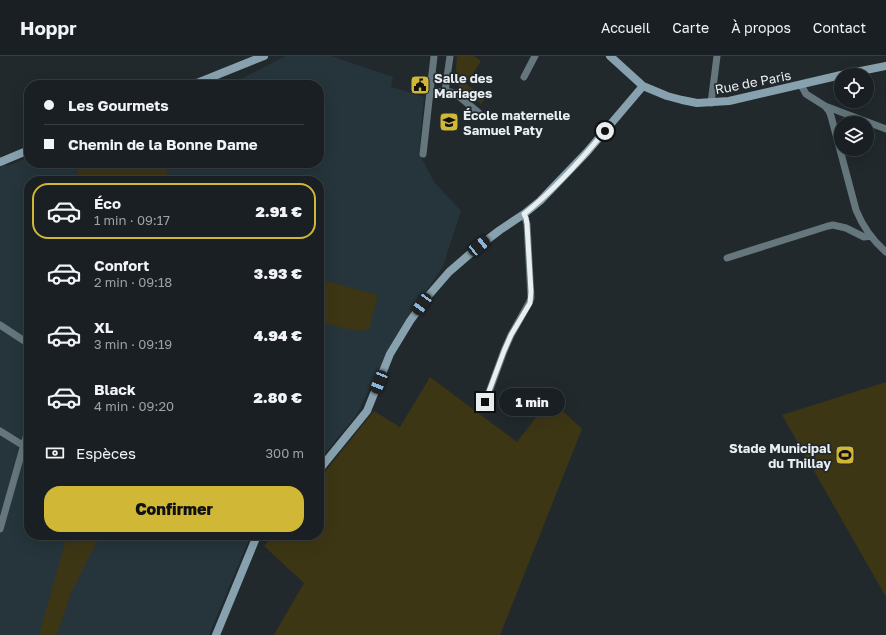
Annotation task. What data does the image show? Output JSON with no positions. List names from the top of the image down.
{
  "streets": {
    "street": ["Rue de Paris"]
  },
  "places": {
    "public building": ["Salle des Mariages"],
    "school or university": ["École maternelle Samuel Paty"],
    "sports": ["Stade Municipal du Thillay"]
  },
  "page": {
    "header": "Hoppr",
    "nav": [
      "Accueil",
      "Carte",
      "À propos",
      "Contact"
    ],
    "banner": ["Les Gourmets", "Chemin de la Bonne Dame"],
    "list": [
      {
        "name": "Éco",
        "note": "1 min · 09:17",
        "value": "2.91 €"
      },
      {
        "name": "Confort",
        "note": "2 min · 09:18",
        "value": "3.93 €"
      },
      {
        "name": "XL",
        "note": "3 min · 09:19",
        "value": "4.94 €"
      },
      {
        "name": "Black",
        "note": "4 min · 09:20",
        "value": "2.80 €"
      }
    ],
    "bubble": "1 min",
    "pay": ["Espèces", "300 m"],
    "buttons": "Confirmer"
  }
}
